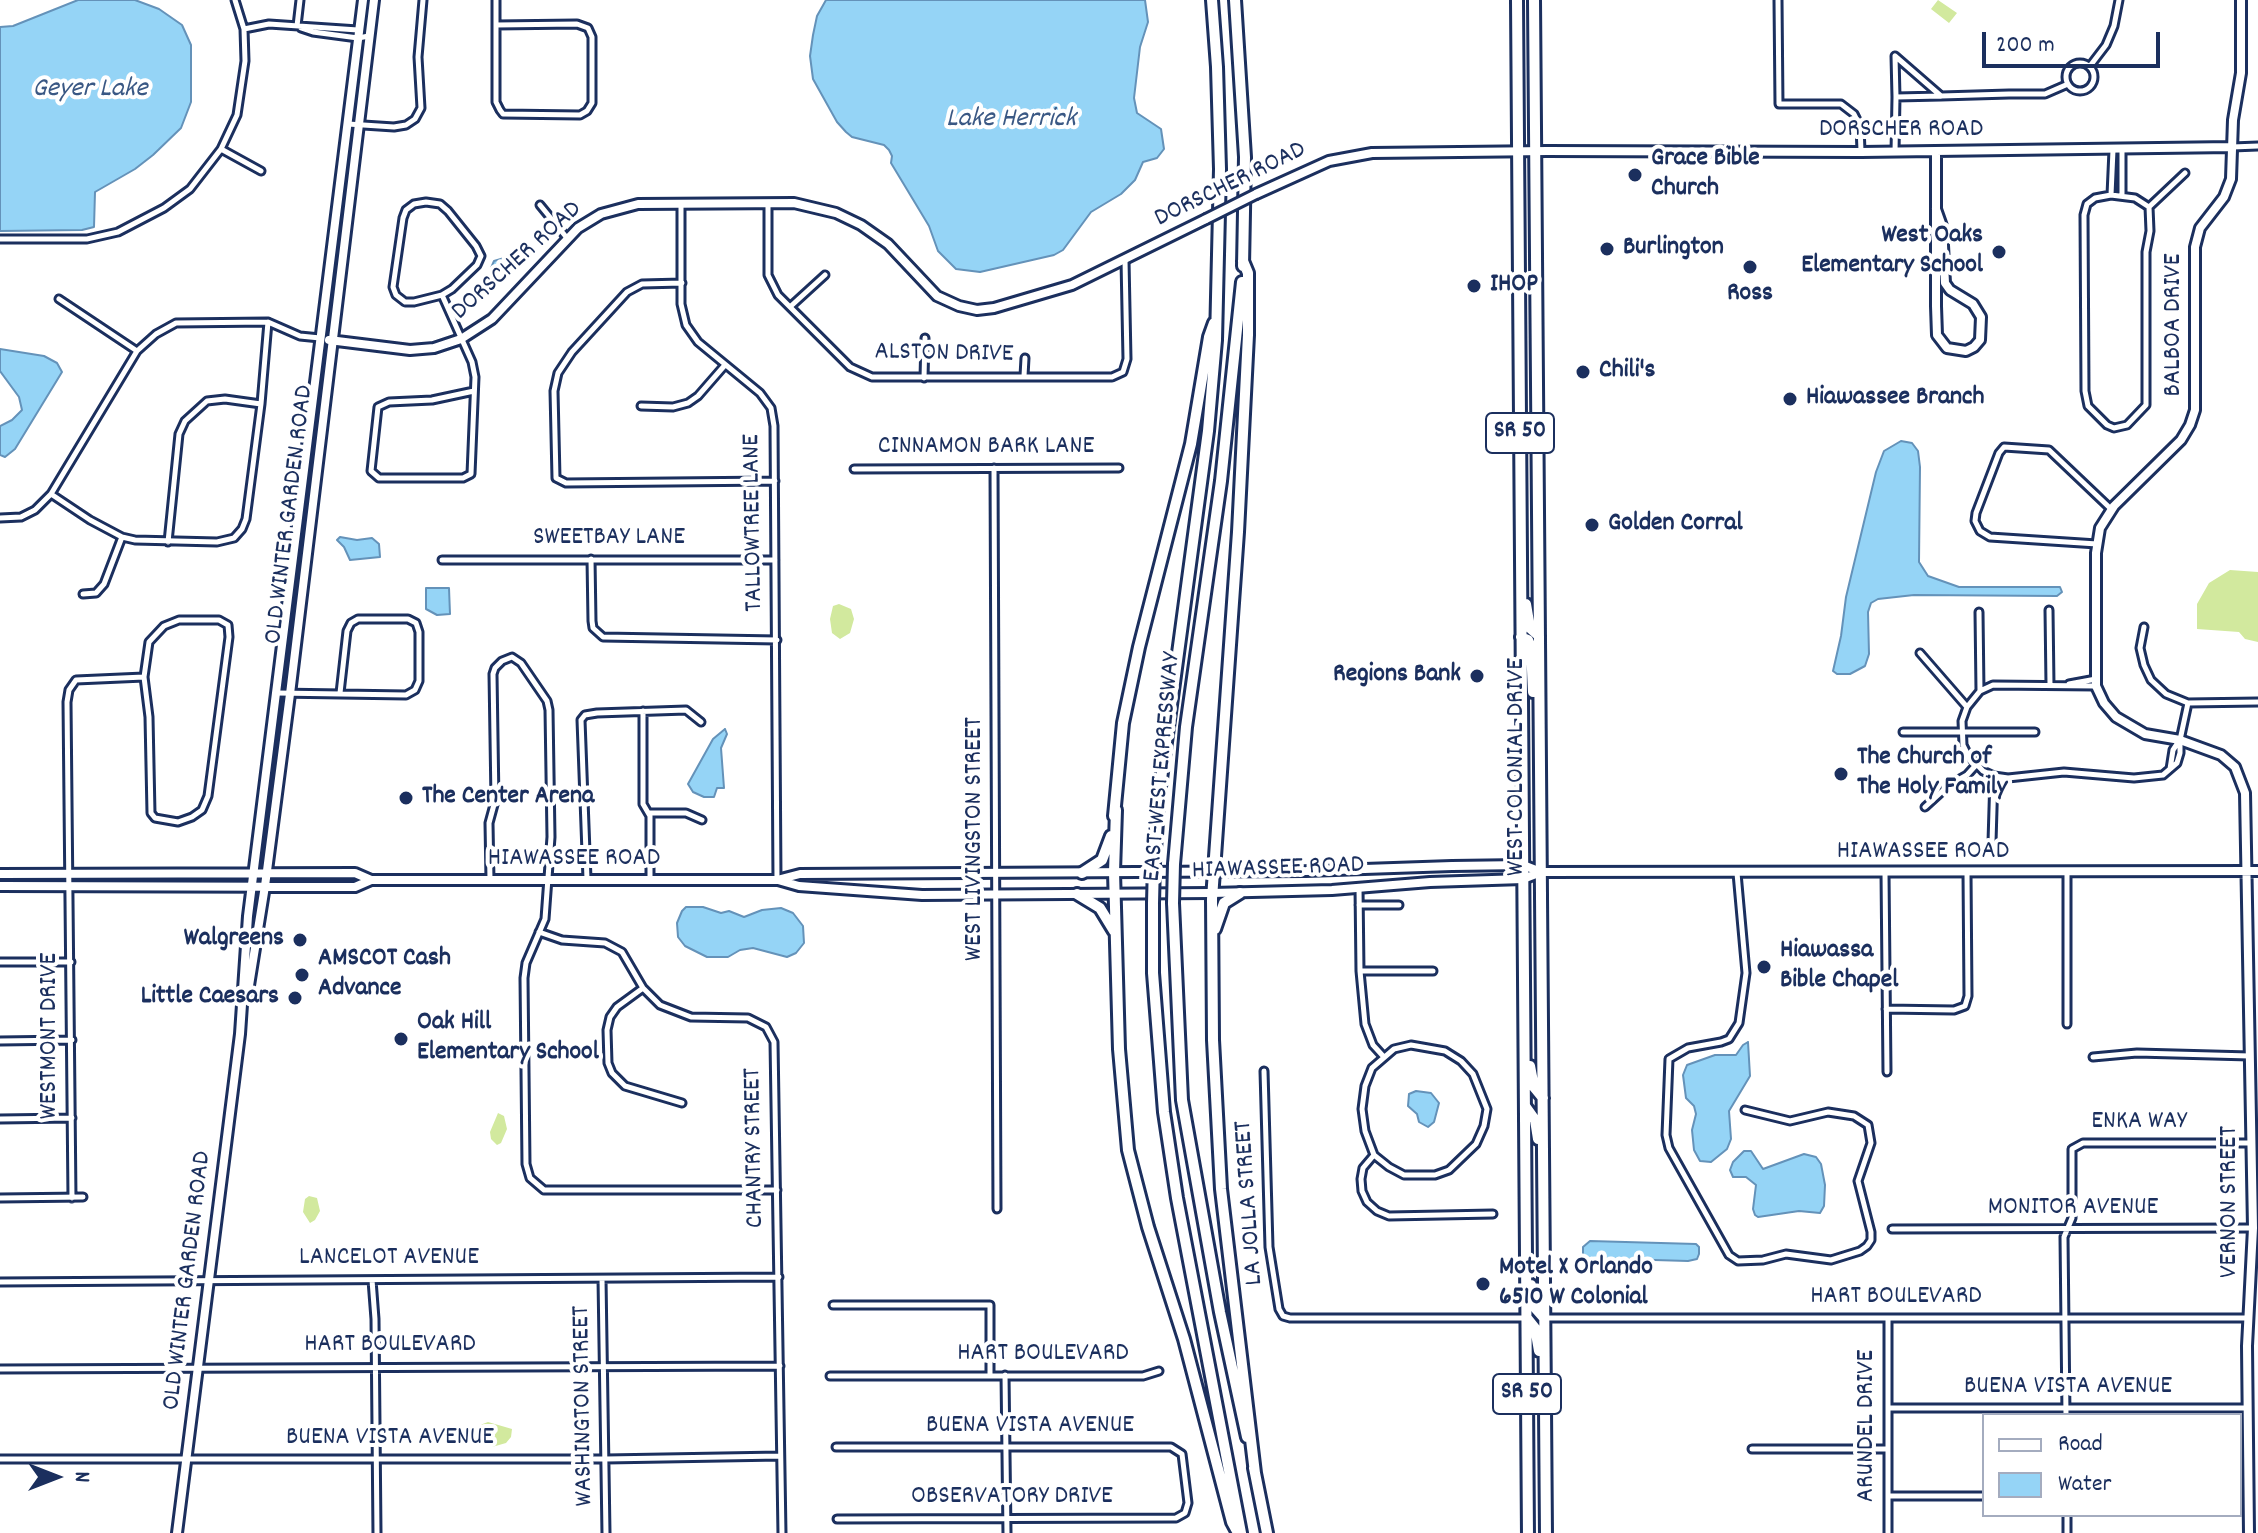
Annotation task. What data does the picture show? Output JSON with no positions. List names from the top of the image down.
{
  "streets": {
    "highway": ["SR 50", "EAST-WEST EXPRESSWAY", "WEST COLONIAL DRIVE"],
    "main road": [
      "DORSCHER ROAD",
      "BALBOA DRIVE",
      "OLD WINTER GARDEN ROAD",
      "HIAWASSEE ROAD",
      "VERNON STREET"
    ],
    "street": [
      "ALSTON DRIVE",
      "CINNAMON BARK LANE",
      "TALLOWTREE LANE",
      "SWEETBAY LANE",
      "WEST LIVINGSTON STREET",
      "WESTMONT DRIVE",
      "ENKA WAY",
      "CHANTRY STREET",
      "LA JOLLA STREET",
      "MONITOR AVENUE",
      "LANCELOT AVENUE",
      "HART BOULEVARD",
      "BUENA VISTA AVENUE",
      "WASHINGTON STREET",
      "ARUNDEL DRIVE",
      "OBSERVATORY DRIVE"
    ]
  },
  "crossings": [
    ["DORSCHER ROAD", "BALBOA DRIVE"],
    ["DORSCHER ROAD", "ALSTON DRIVE"],
    ["DORSCHER ROAD", "OLD WINTER GARDEN ROAD"],
    ["DORSCHER ROAD", "TALLOWTREE LANE"],
    ["DORSCHER ROAD", "WEST COLONIAL DRIVE"],
    ["CINNAMON BARK LANE", "WEST LIVINGSTON STREET"],
    ["OLD WINTER GARDEN ROAD", "HIAWASSEE ROAD"],
    ["OLD WINTER GARDEN ROAD", "LANCELOT AVENUE"],
    ["OLD WINTER GARDEN ROAD", "HART BOULEVARD"],
    ["OLD WINTER GARDEN ROAD", "BUENA VISTA AVENUE"],
    ["TALLOWTREE LANE", "SWEETBAY LANE"],
    ["TALLOWTREE LANE", "HIAWASSEE ROAD"],
    ["WEST COLONIAL DRIVE", "HIAWASSEE ROAD"],
    ["WEST COLONIAL DRIVE", "LA JOLLA STREET"],
    ["WEST COLONIAL DRIVE", "HART BOULEVARD"],
    ["WEST LIVINGSTON STREET", "HIAWASSEE ROAD"],
    ["HIAWASSEE ROAD", "WESTMONT DRIVE"],
    ["HIAWASSEE ROAD", "VERNON STREET"],
    ["ENKA WAY", "VERNON STREET"],
    ["ENKA WAY", "MONITOR AVENUE"],
    ["CHANTRY STREET", "LANCELOT AVENUE"],
    ["CHANTRY STREET", "HART BOULEVARD"],
    ["CHANTRY STREET", "BUENA VISTA AVENUE"],
    ["VERNON STREET", "MONITOR AVENUE"],
    ["VERNON STREET", "HART BOULEVARD"],
    ["VERNON STREET", "BUENA VISTA AVENUE"],
    ["LANCELOT AVENUE", "WASHINGTON STREET"],
    ["HART BOULEVARD", "WASHINGTON STREET"],
    ["HART BOULEVARD", "ARUNDEL DRIVE"],
    ["BUENA VISTA AVENUE", "WASHINGTON STREET"],
    ["BUENA VISTA AVENUE", "ARUNDEL DRIVE"],
    ["BUENA VISTA AVENUE", "OBSERVATORY DRIVE"]
  ],
  "water": ["Geyer Lake", "Lake Herrick"],
  "places": [
    "Grace Bible Church",
    "Burlington",
    "West Oaks Elementary School",
    "Ross",
    "IHOP",
    "Chili's",
    "Hiawassee Branch",
    "Golden Corral",
    "Regions Bank",
    "The Church of The Holy Family",
    "The Center Arena",
    "Walgreens",
    "Hiawassa Bible Chapel",
    "AMSCOT Cash Advance",
    "Little Caesars",
    "Oak Hill Elementary School",
    "Motel X Orlando 6510 W Colonial"
  ],
  "legend": ["Road", "Water"],
  "scale_bar": "200 m",
  "north": "right"
}
